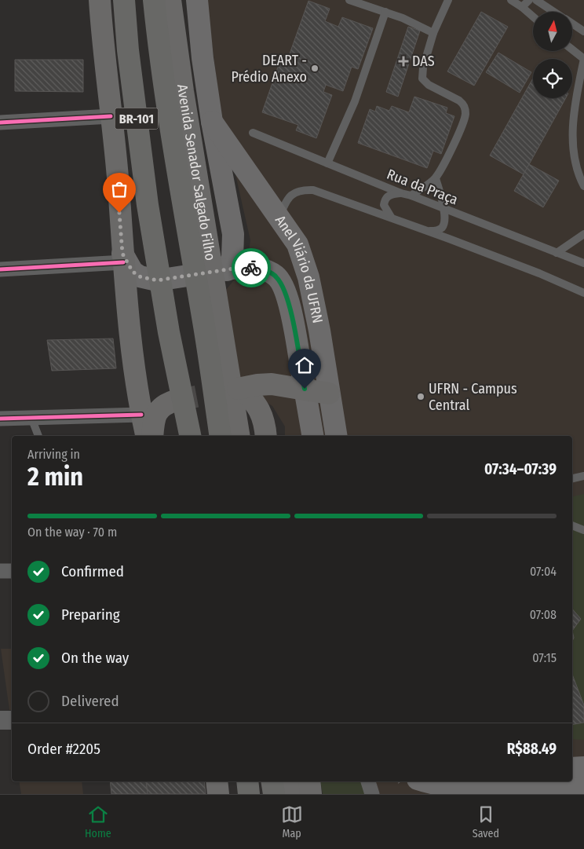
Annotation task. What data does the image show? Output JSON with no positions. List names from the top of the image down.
{
  "streets": {
    "highway": ["BR-101", "Avenida Senador Salgado Filho"],
    "main road": ["Anel Viário da UFRN"],
    "lane": ["Rua da Praça"]
  },
  "places": {
    "health": ["DAS"],
    "other": ["DEART - Prédio Anexo", "UFRN - Campus Central"]
  },
  "north": "top",
  "page": {
    "heading": ["2 min", "Arriving in", "07:34–07:39"],
    "panel": ["Order #2205", "R$88.49"],
    "bar": "On the way · 70 m",
    "list": [
      ["Confirmed", "07:04"],
      ["Preparing", "07:08"],
      ["On the way", "07:15"],
      "Delivered"
    ],
    "tabs": ["Home", "Map", "Saved"]
  }
}
